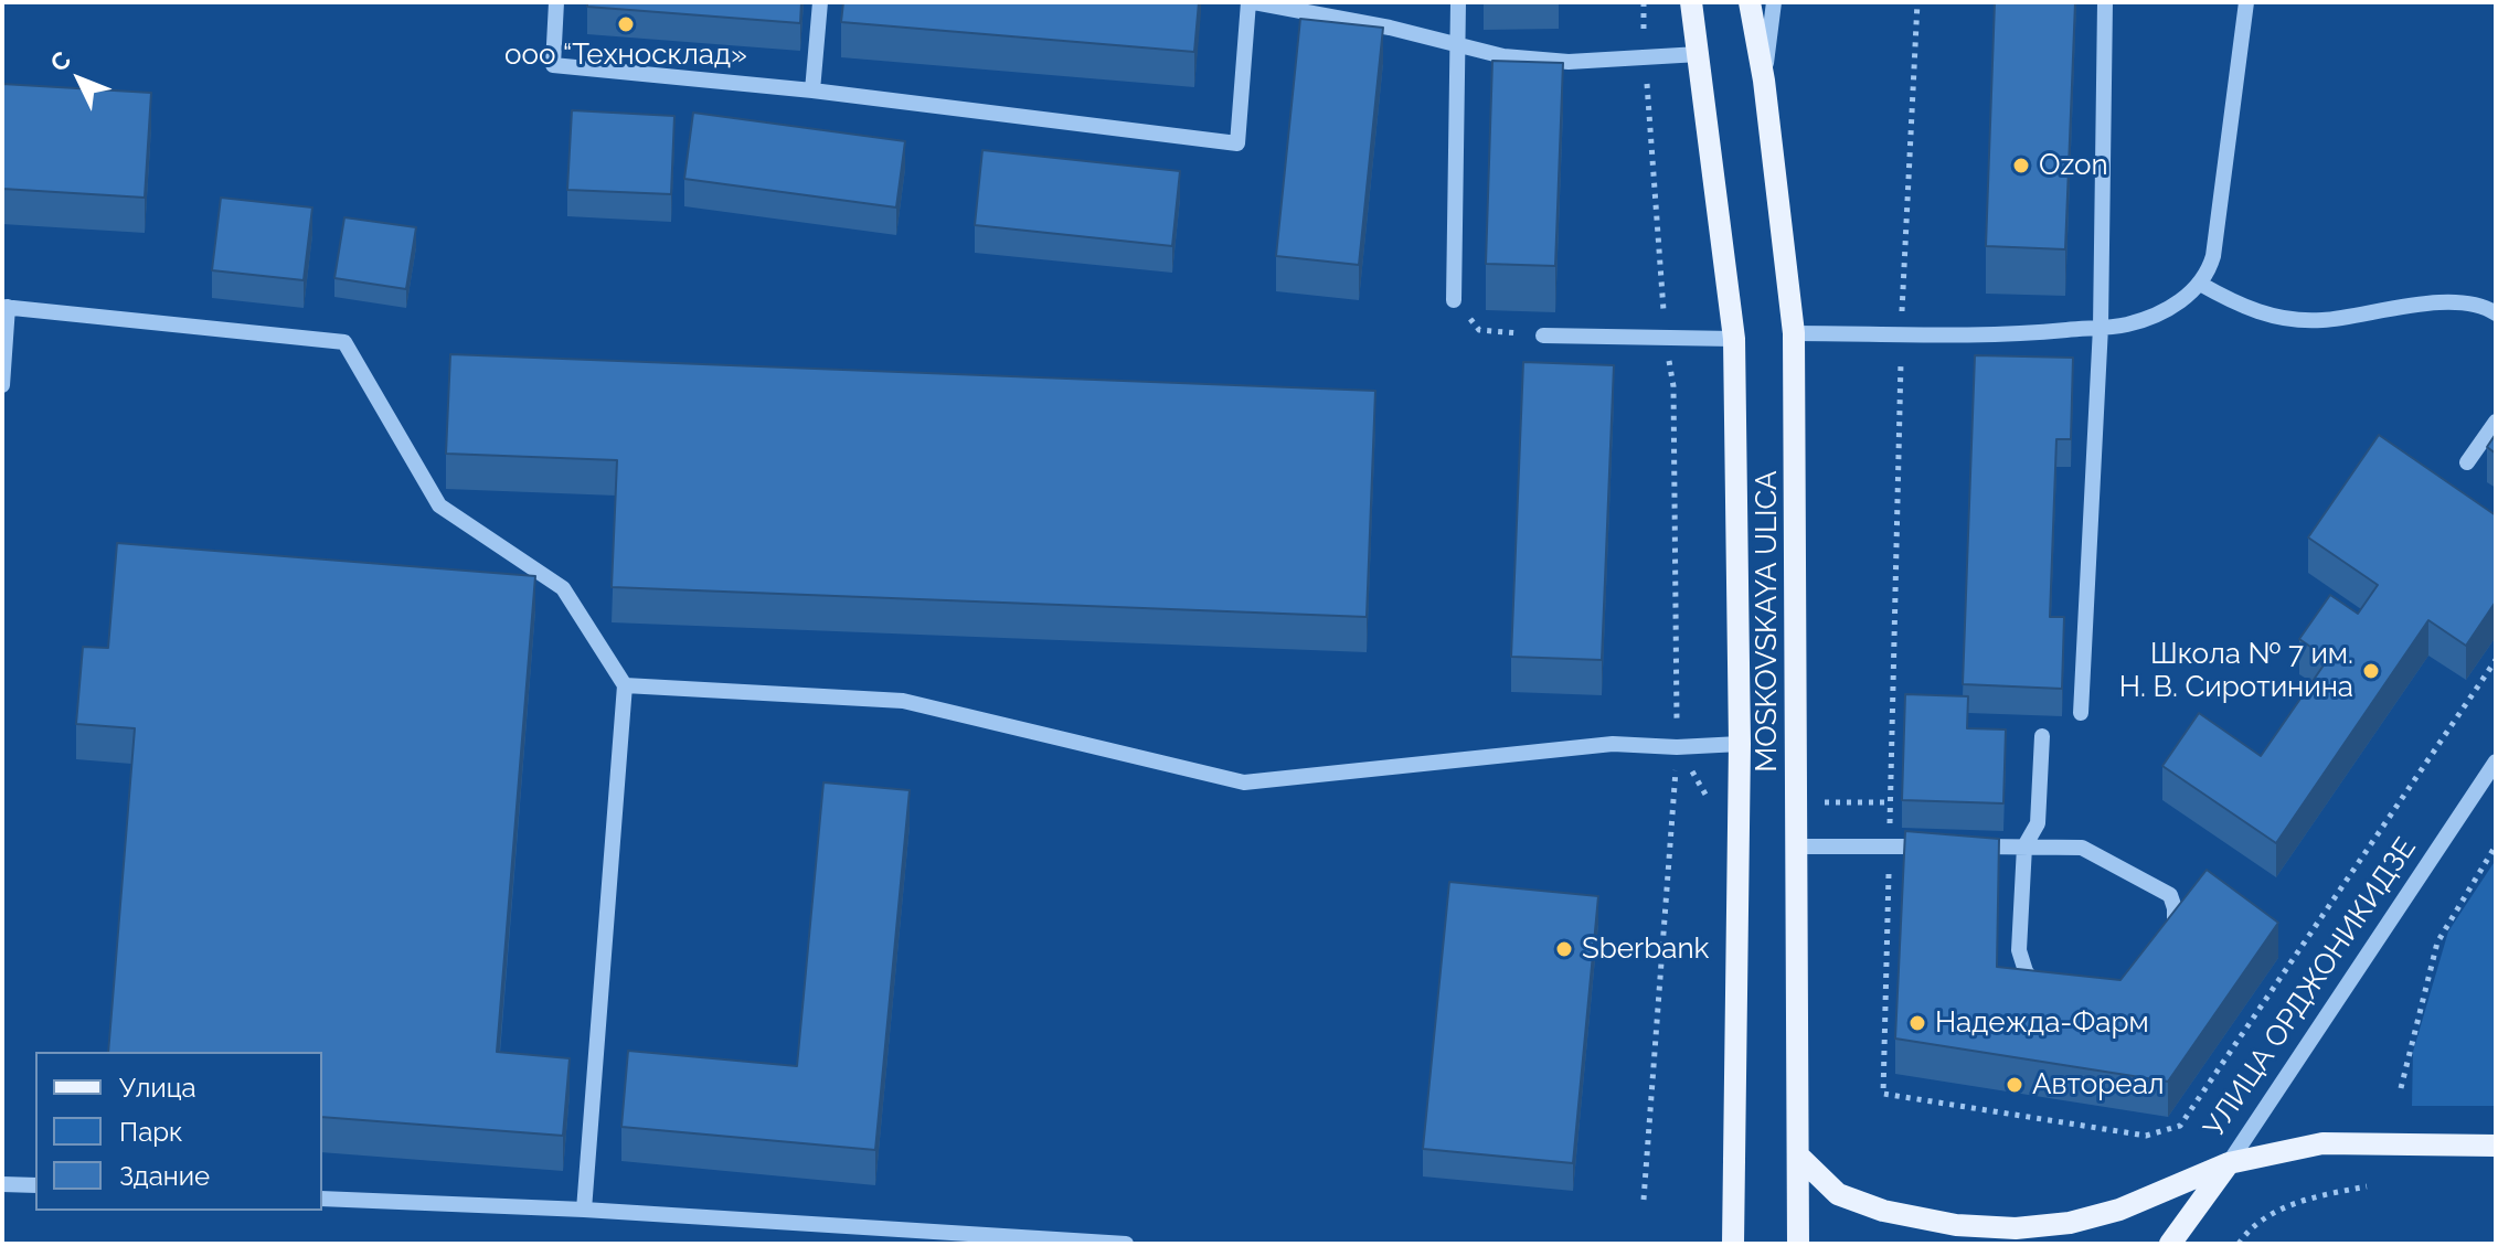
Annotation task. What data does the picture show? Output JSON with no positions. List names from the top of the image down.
{
  "streets": {
    "main road": ["MOSKOVSKAYA ULICA", "УЛИЦА ОРДЖОНИКИДЗЕ"]
  },
  "places": [
    "ооо “Техносклад»",
    "Ozon",
    "Школа № 7 им. Н. В. Сиротинина",
    "Sberbank",
    "Надежда-Фарм",
    "Автореал"
  ],
  "legend": ["Улица", "Парк", "Здание"],
  "north": "top left"
}
